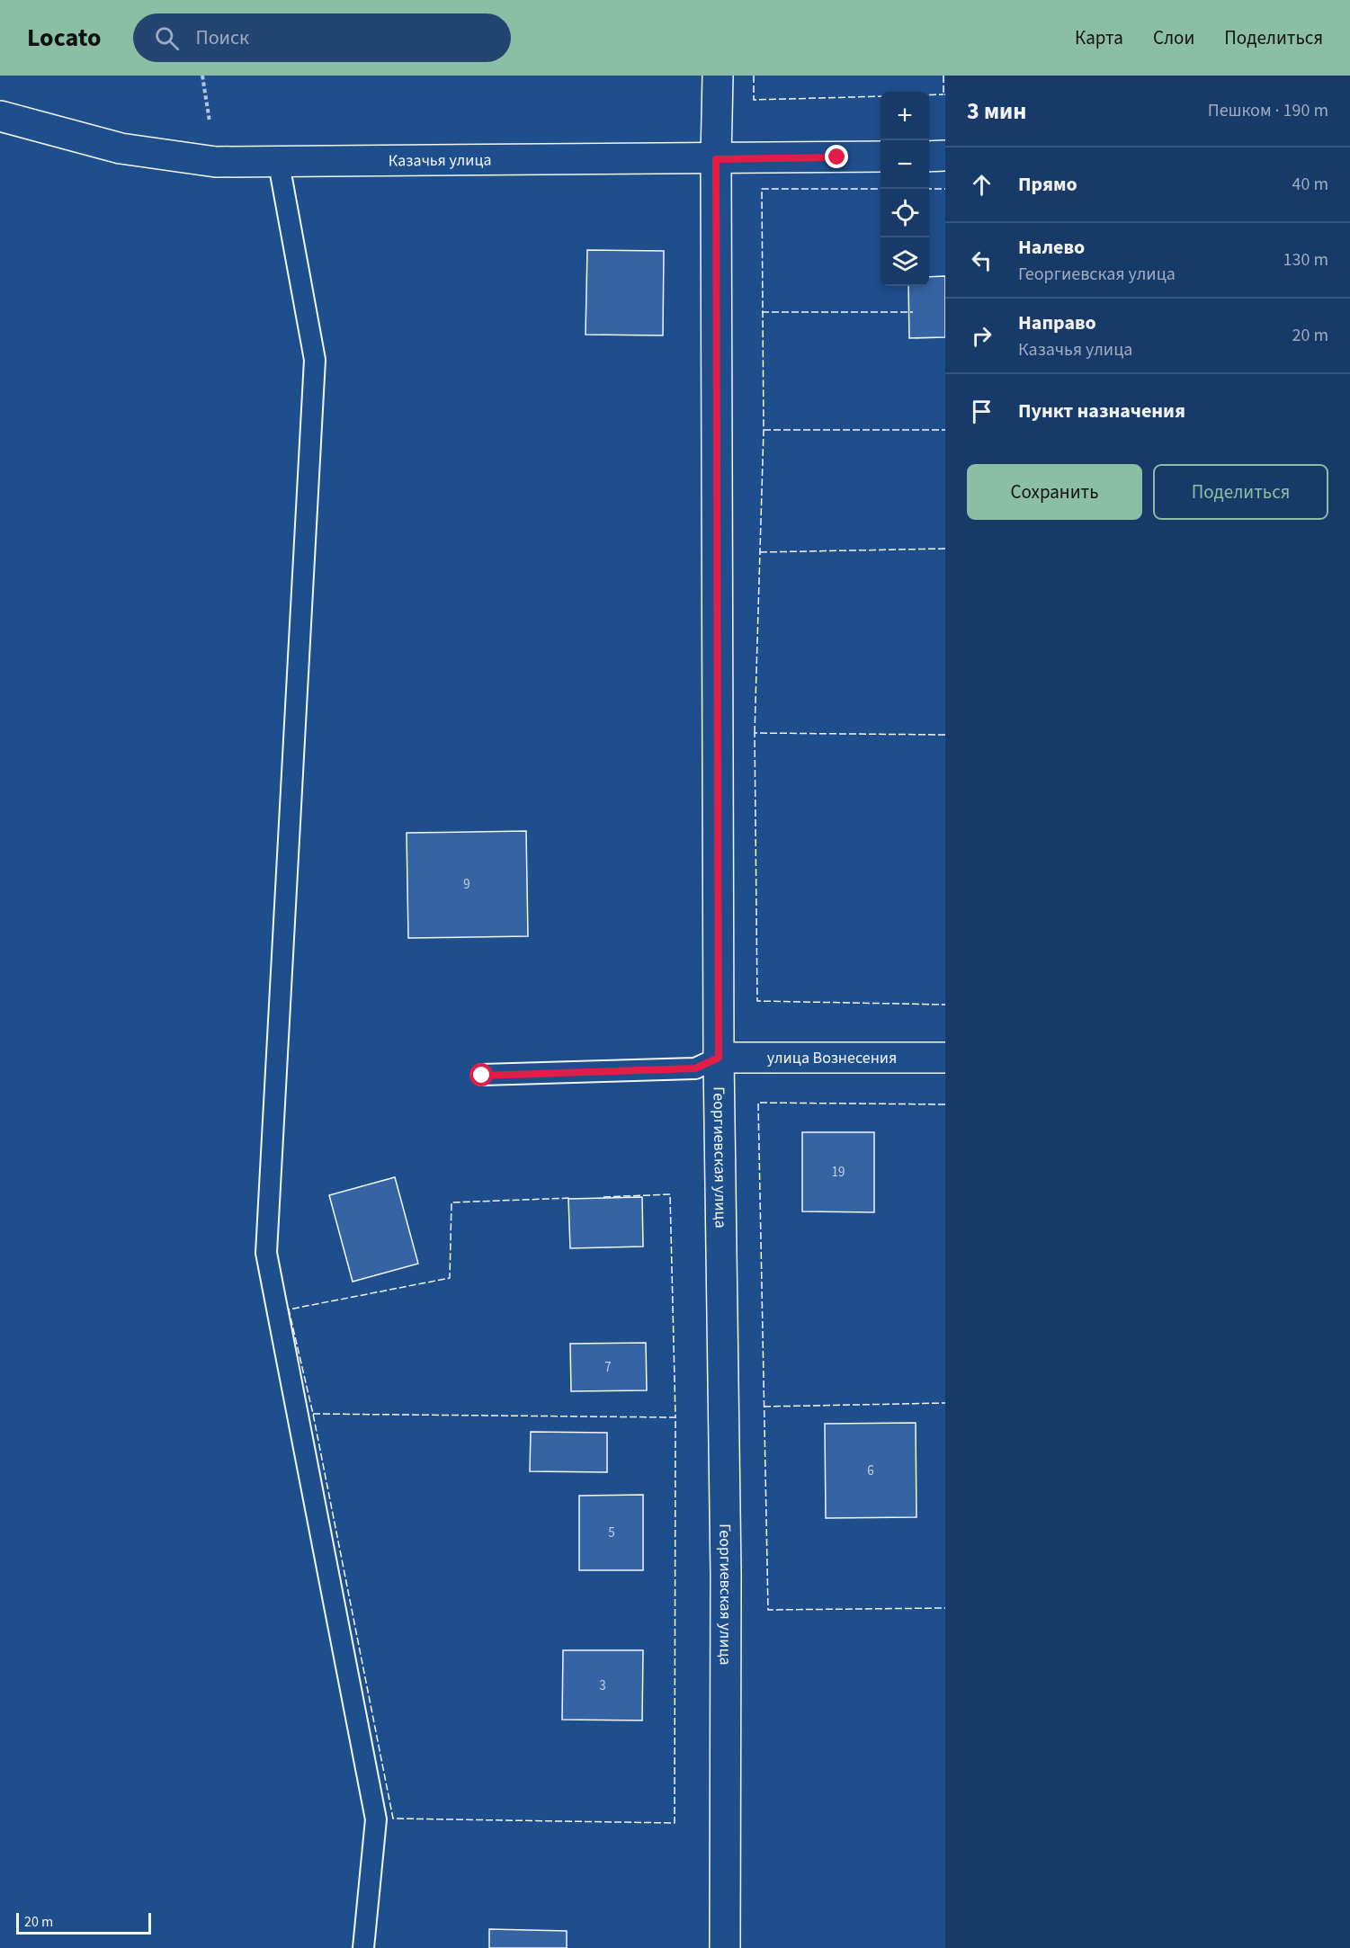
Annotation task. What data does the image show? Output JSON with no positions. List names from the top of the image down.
{
  "streets": {
    "street": ["Казачья улица", "улица Вознесения", "Георгиевская улица"]
  },
  "crossings": [
    ["Казачья улица", "Георгиевская улица"],
    ["улица Вознесения", "Георгиевская улица"]
  ],
  "house_numbers": [
    "9",
    "19",
    "7",
    "6",
    "5",
    "3"
  ],
  "scale_bar": "20 m",
  "page": {
    "header": "Locato",
    "search": "Поиск",
    "nav": ["Карта", "Слои", "Поделиться"],
    "heading": ["3 мин", "Пешком · 190 m"],
    "map_buttons": ["+", "−"],
    "list": [
      ["Прямо", "40 m"],
      ["Налево", "Георгиевская улица", "130 m"],
      ["Направо", "Казачья улица", "20 m"],
      "Пункт назначения"
    ],
    "buttons": ["Сохранить", "Поделиться"],
    "scale": "20 m"
  }
}
